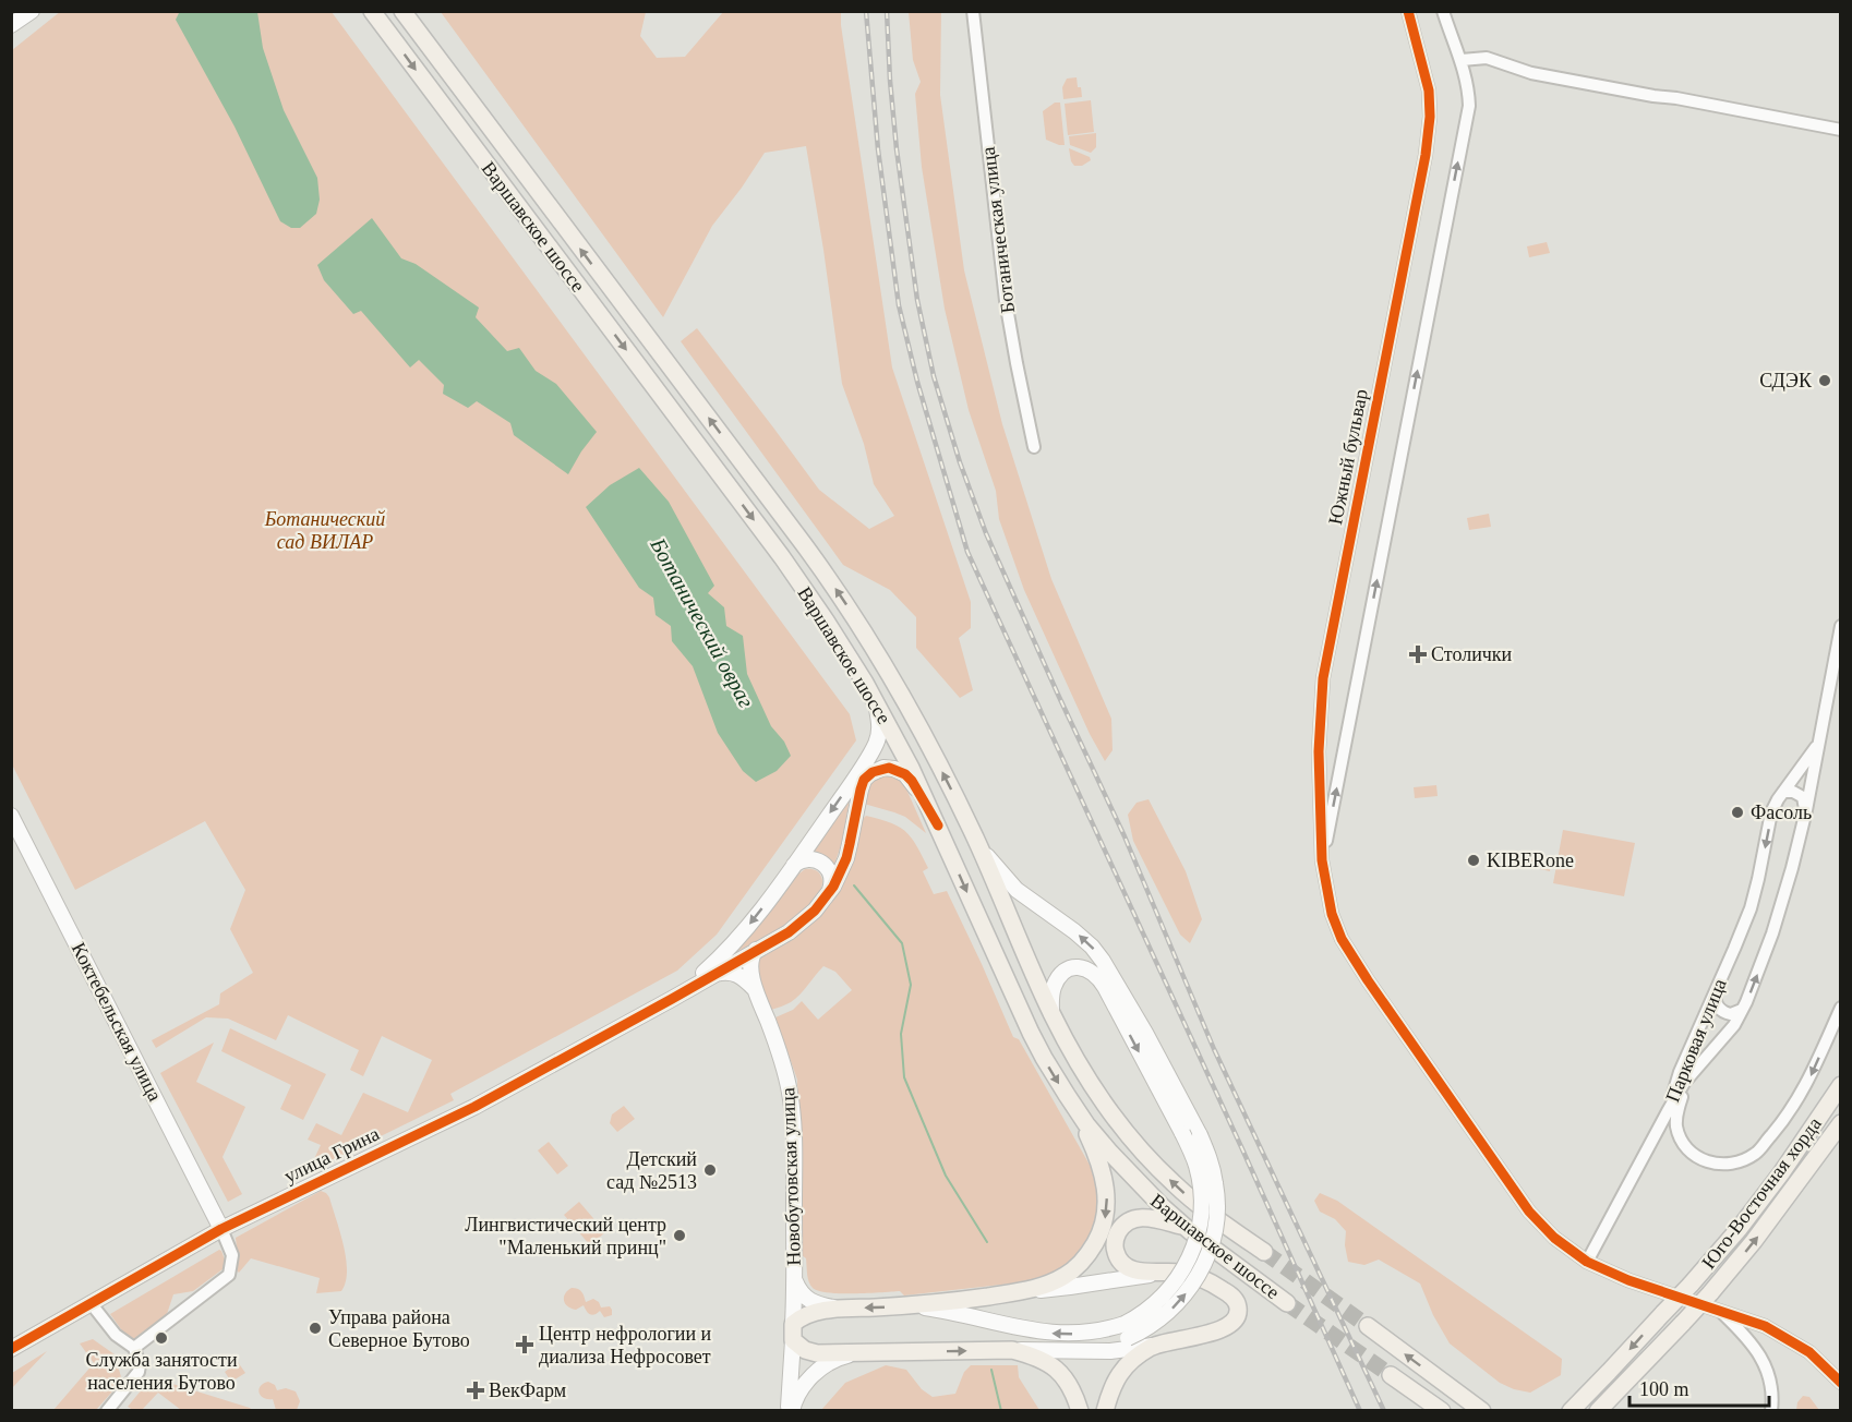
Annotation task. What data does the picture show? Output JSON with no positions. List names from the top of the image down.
{
  "streets": {
    "main road": ["Варшавское шоссе", "Юго-Восточная хорда"],
    "street": [
      "Ботаническая улица",
      "Южный бульвар",
      "Коктебельская улица",
      "Парковая улица",
      "улица Грина",
      "Новобутовская улица"
    ]
  },
  "crossings": [
    ["Варшавское шоссе", "улица Грина"],
    ["Коктебельская улица", "улица Грина"]
  ],
  "water": ["Ботанический овраг"],
  "parks": ["Ботанический сад ВИЛАР"],
  "places": {
    "other": [
      "СДЭК",
      "Фасоль",
      "KIBERone",
      "Детский сад №2513",
      "Лингвистический центр \"Маленький принц\"",
      "Управа района Северное Бутово",
      "Служба занятости населения Бутово"
    ],
    "health": ["Столички", "Центр нефрологии и диализа Нефросовет", "ВекФарм"]
  },
  "scale_bar": "100 m"
}
